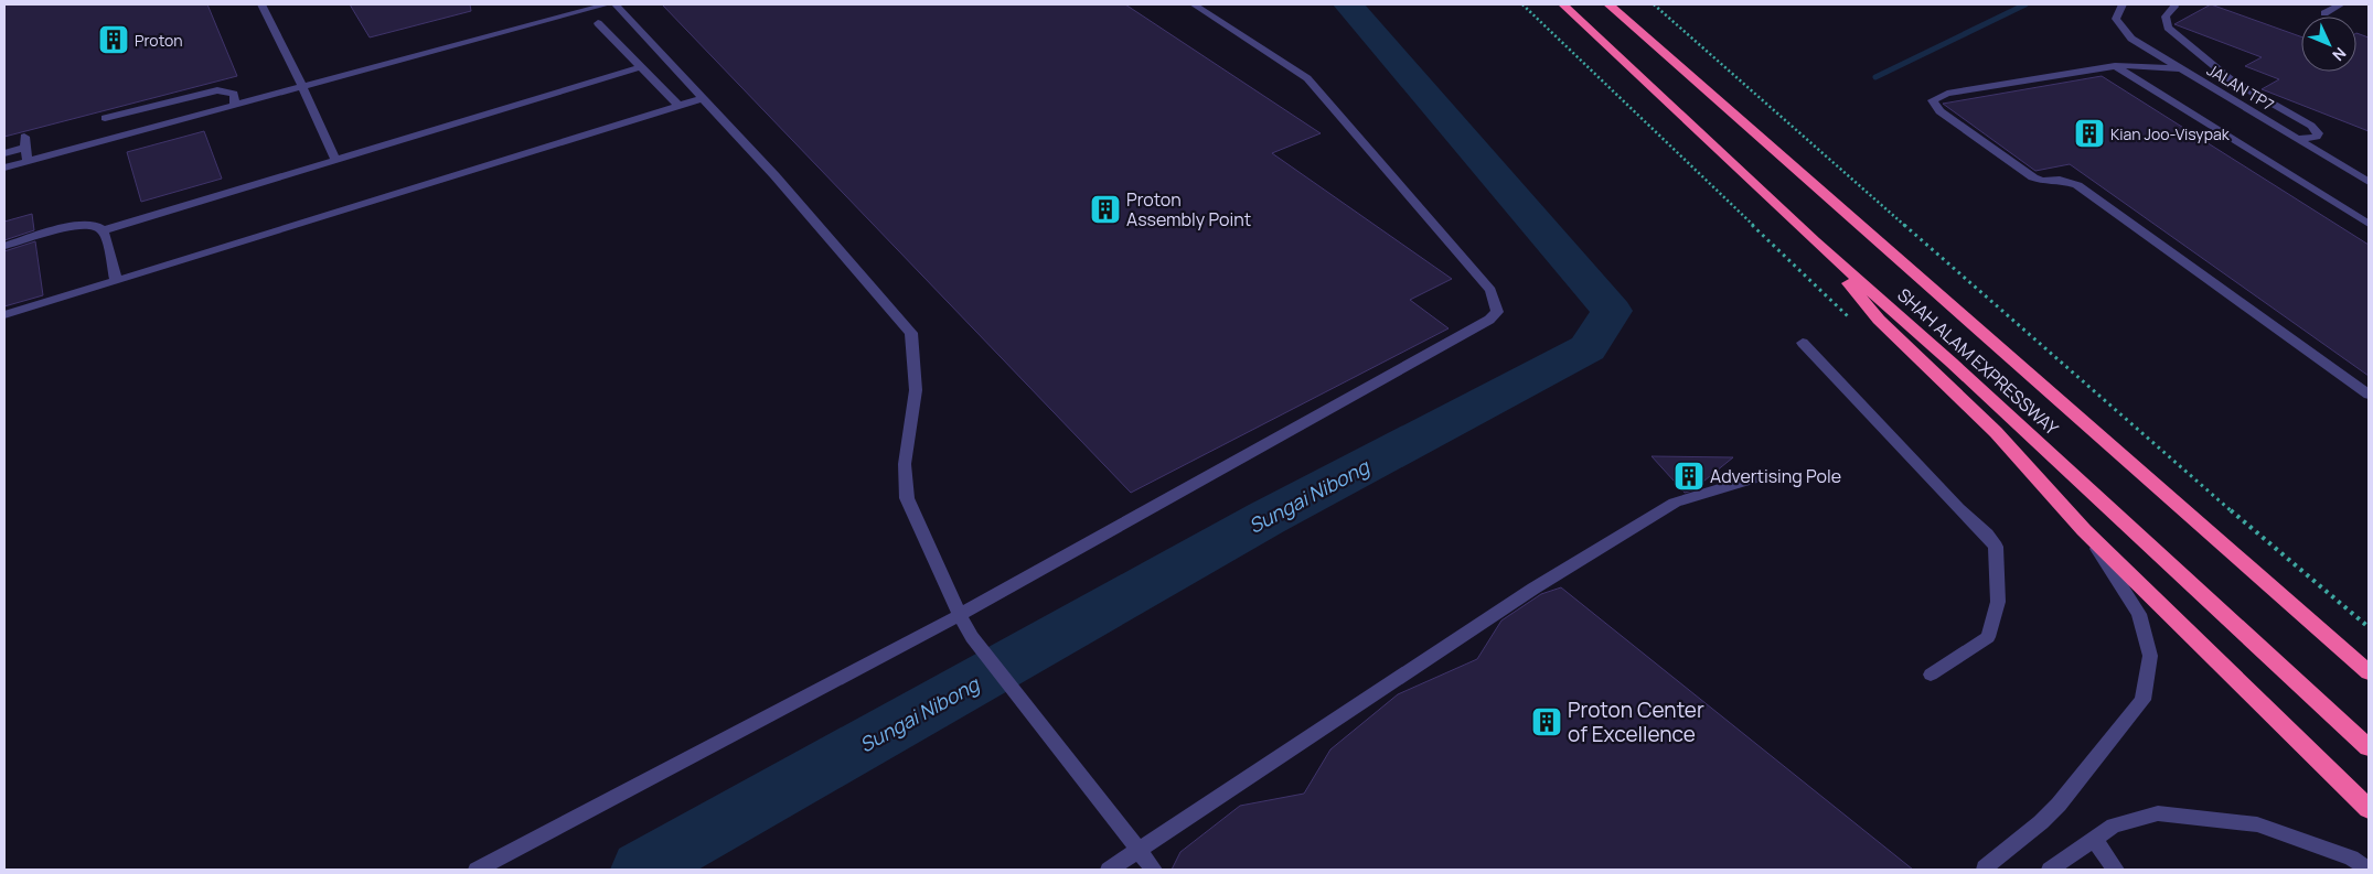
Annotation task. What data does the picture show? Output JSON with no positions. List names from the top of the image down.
{
  "streets": {
    "highway": ["SHAH ALAM EXPRESSWAY"],
    "street": ["JALAN TP7"]
  },
  "water": ["Sungai Nibong"],
  "places": {
    "building": [
      "Proton",
      "Kian Joo-Visypak",
      "Proton Assembly Point",
      "Advertising Pole",
      "Proton Center of Excellence"
    ]
  },
  "north": "bottom right"
}
